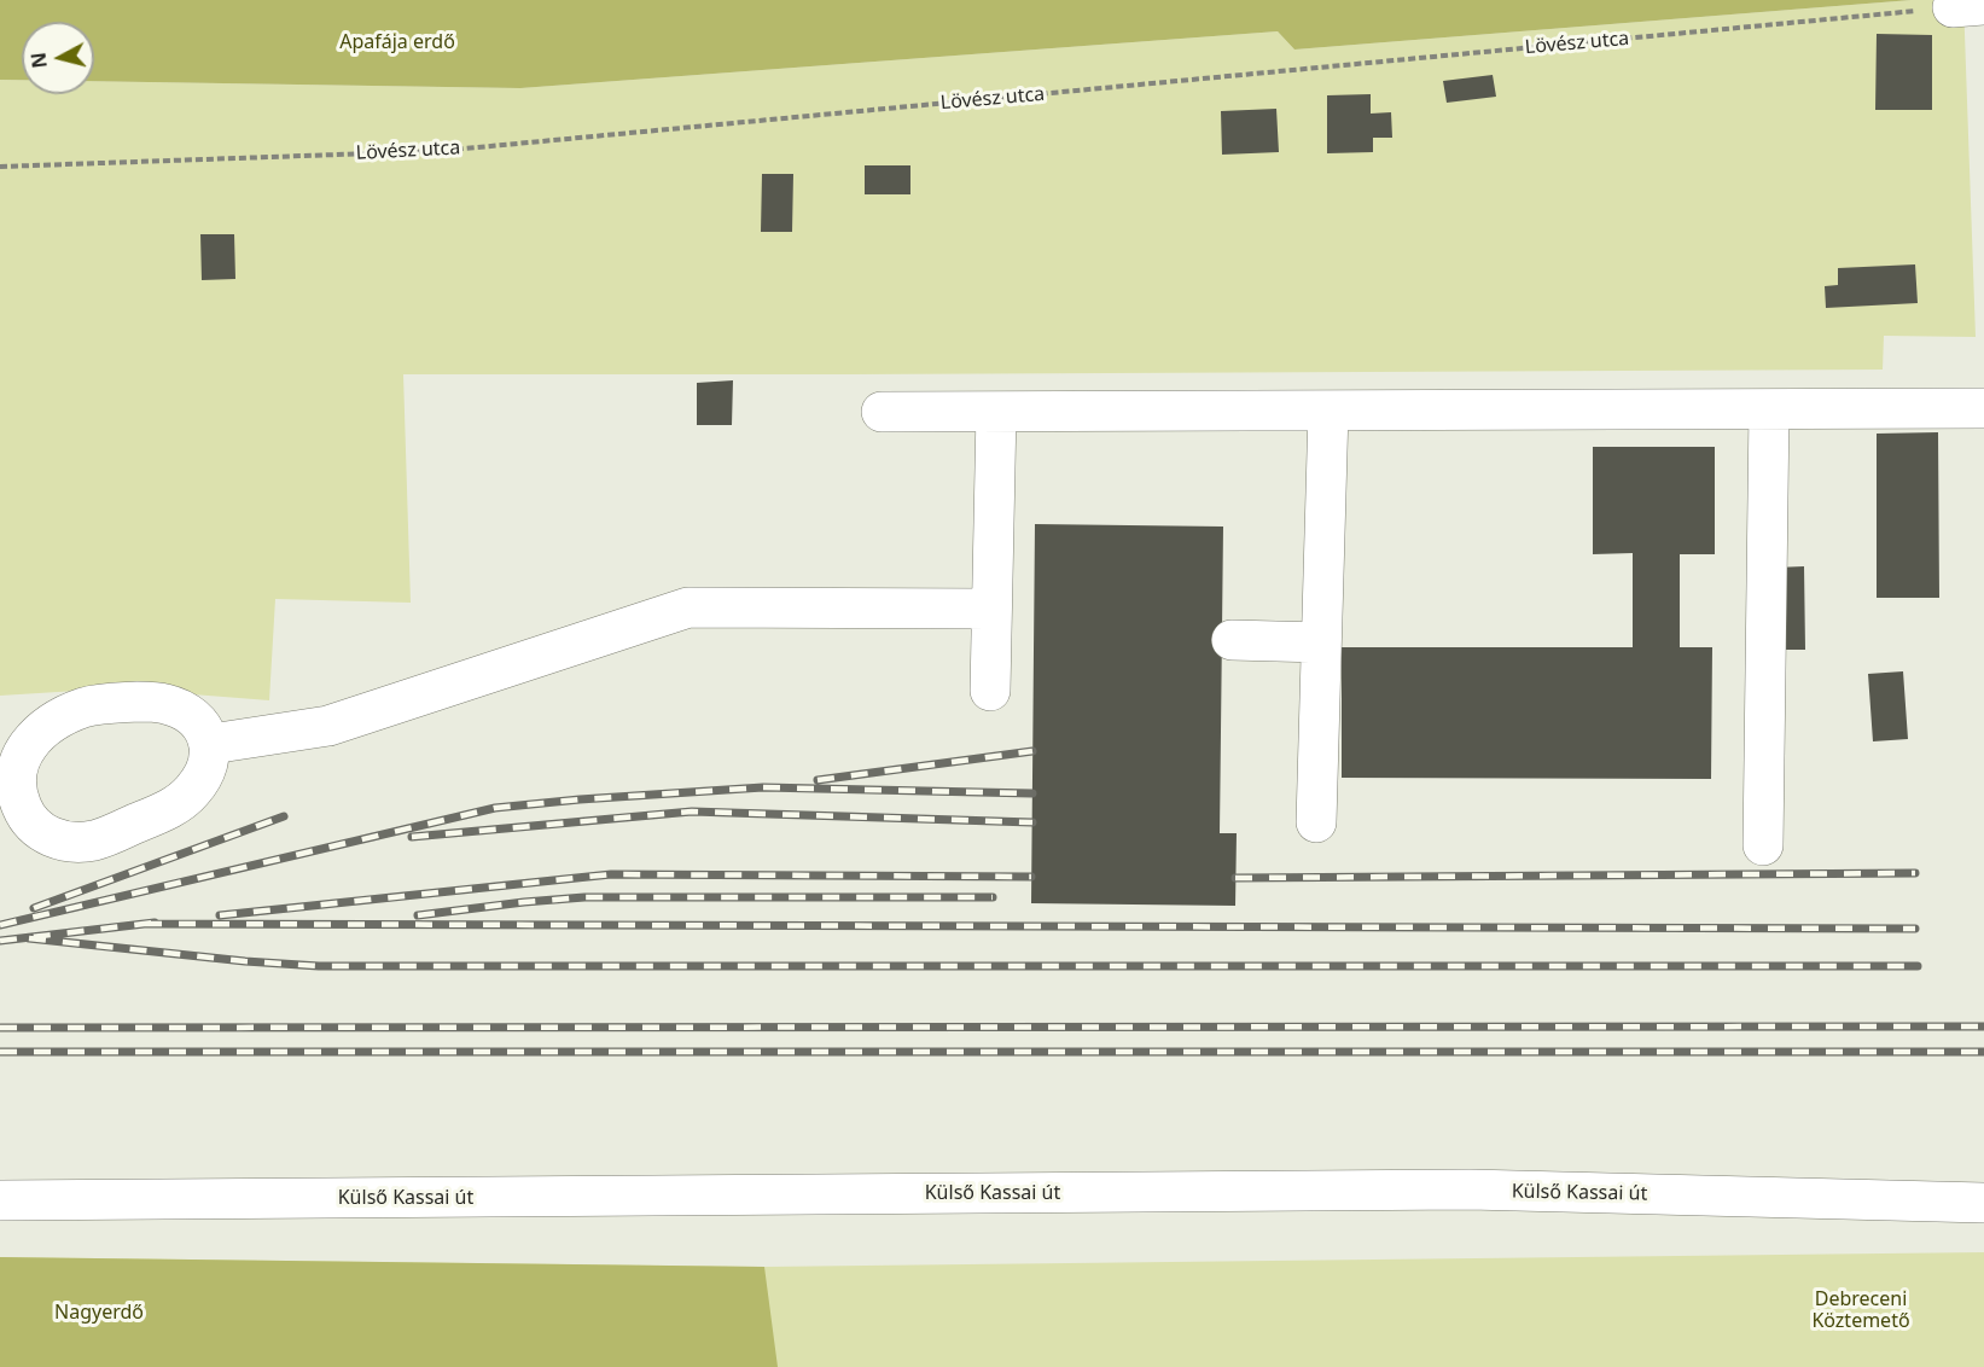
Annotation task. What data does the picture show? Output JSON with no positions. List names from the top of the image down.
{
  "streets": {
    "main road": ["Külső Kassai út"],
    "path": ["Lövész utca"]
  },
  "parks": ["Apafája erdő", "Debreceni Köztemető", "Nagyerdő"],
  "north": "left"
}
